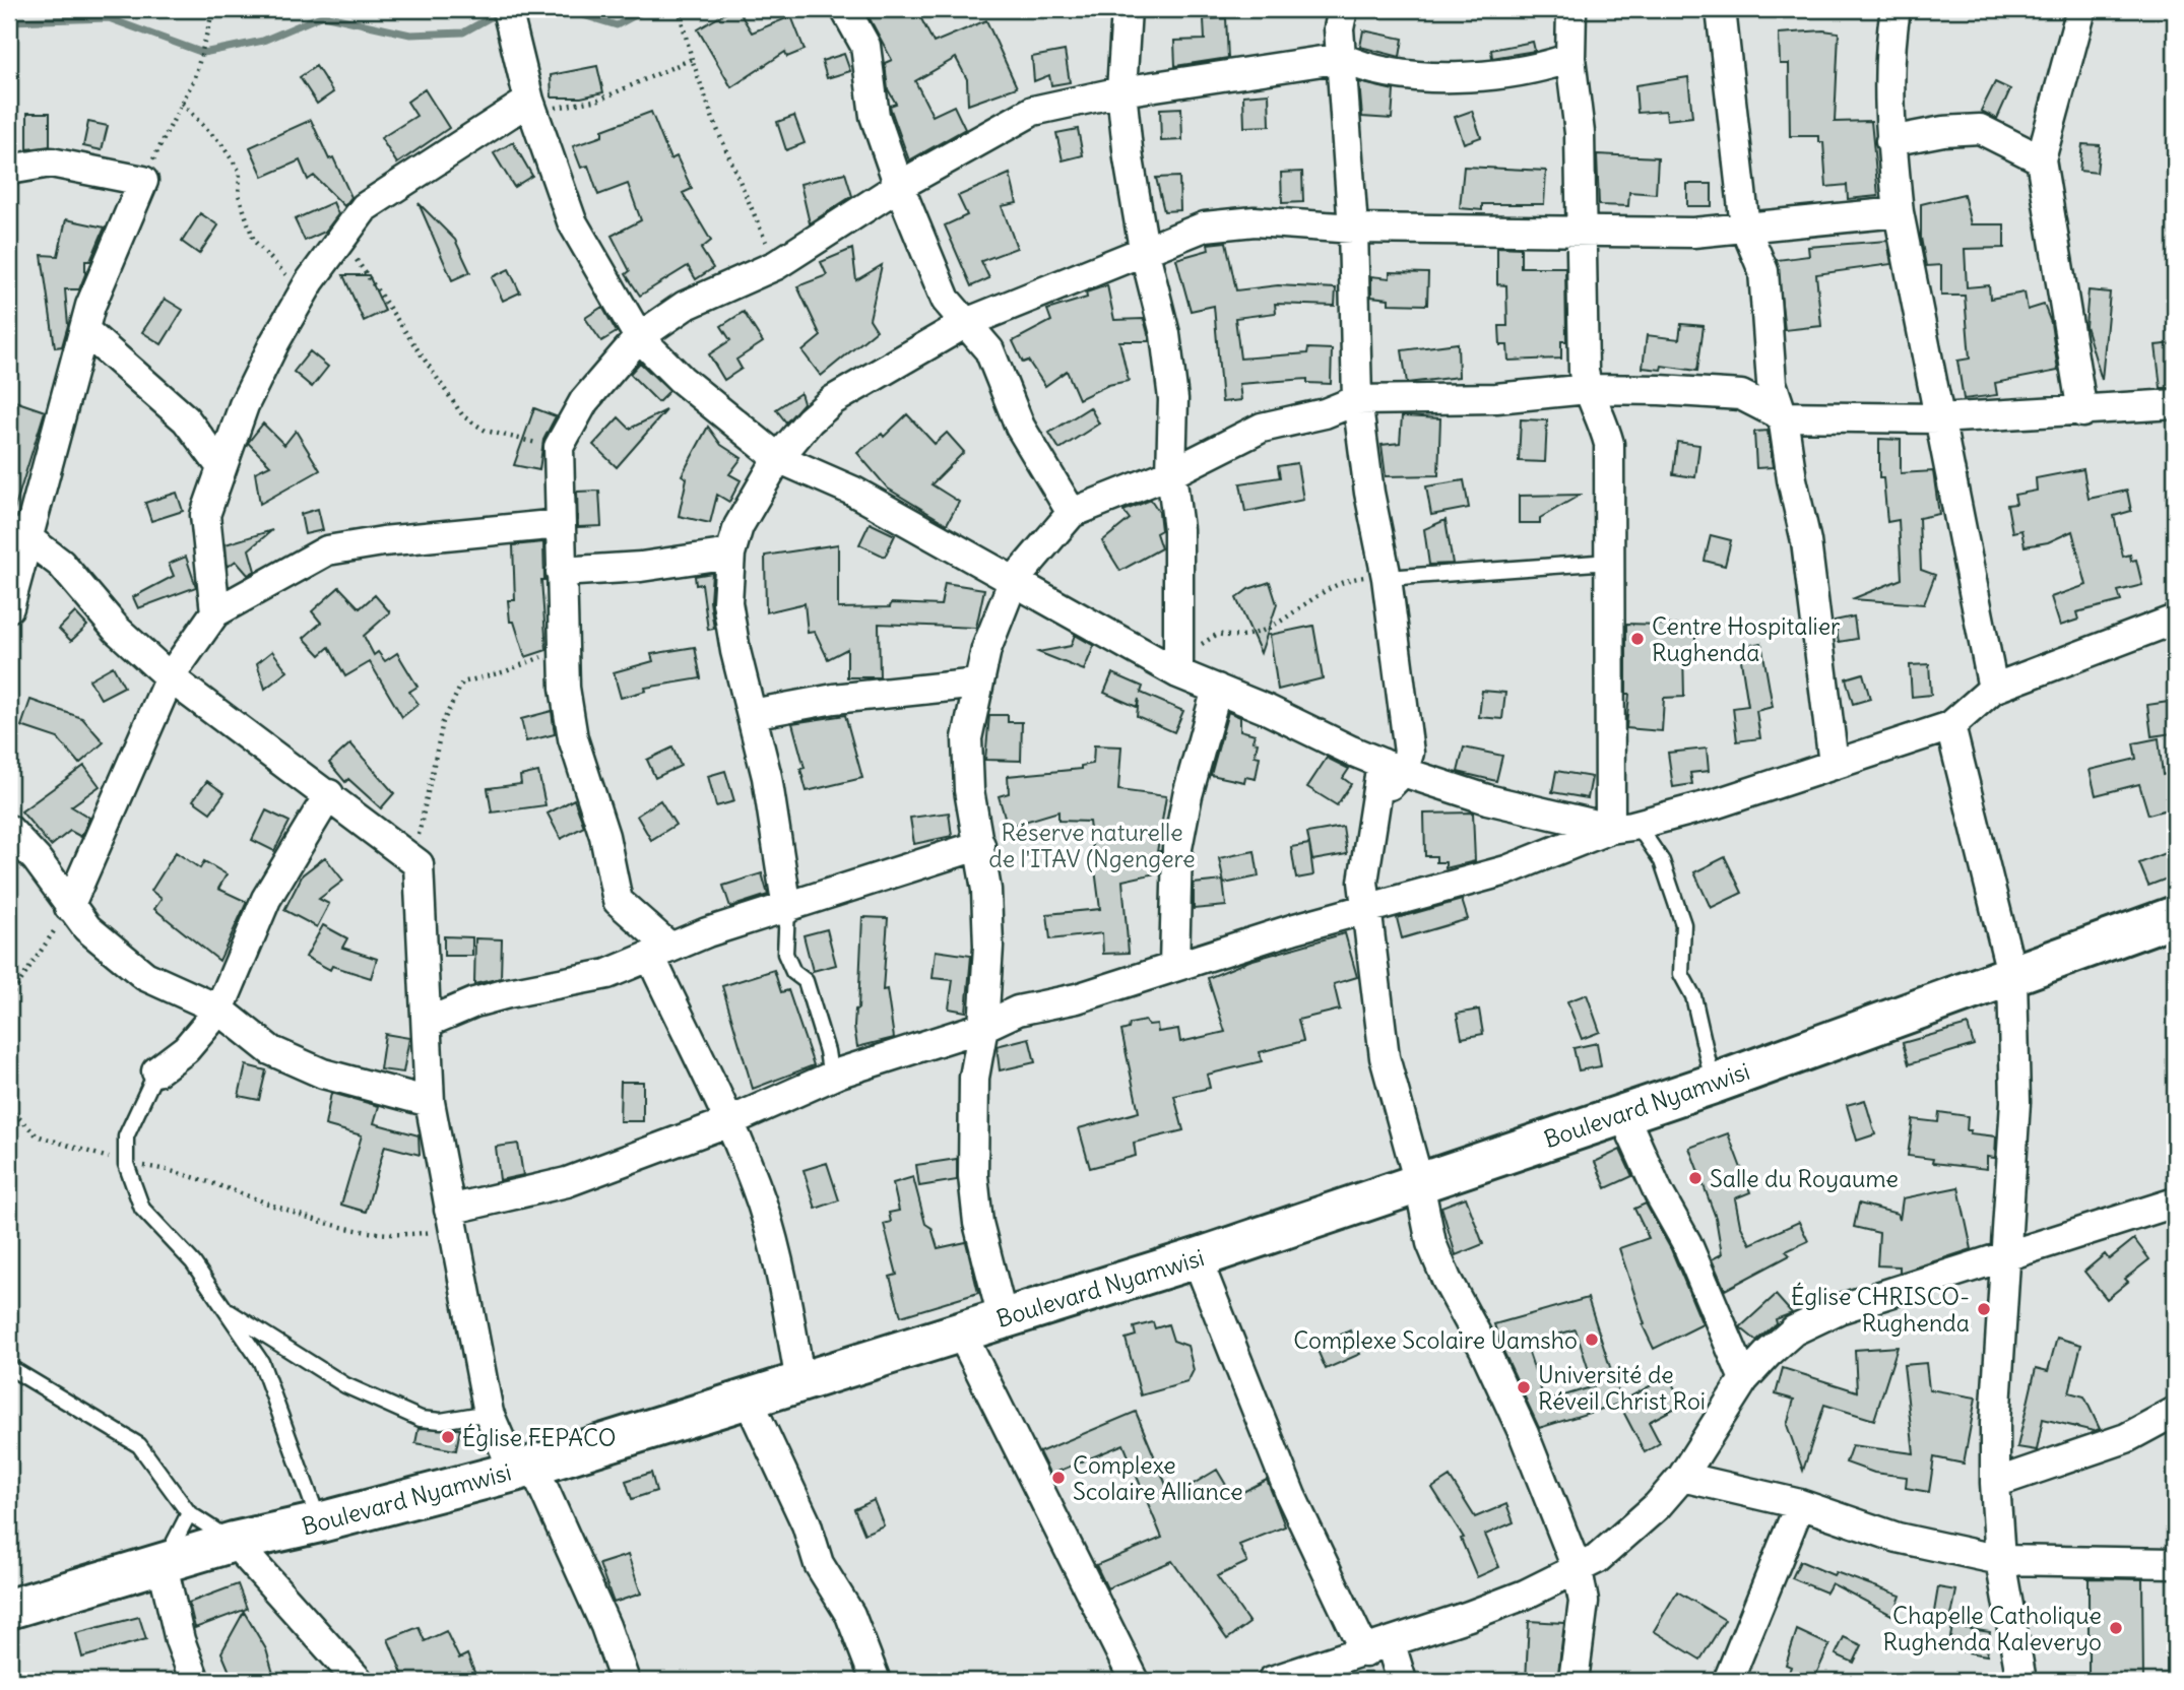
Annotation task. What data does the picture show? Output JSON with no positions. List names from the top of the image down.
{
  "streets": {
    "main road": ["Boulevard Nyamwisi"]
  },
  "parks": ["Réserve naturelle de l'ITAV (Ngengere"],
  "places": [
    "Centre Hospitalier Rughenda",
    "Salle du Royaume",
    "Église CHRISCO- Rughenda",
    "Complexe Scolaire Uamsho",
    "Université de Réveil Christ Roi",
    "Église FEPACO",
    "Complexe Scolaire Alliance",
    "Chapelle Catholique Rughenda Kaleveryo"
  ]
}
